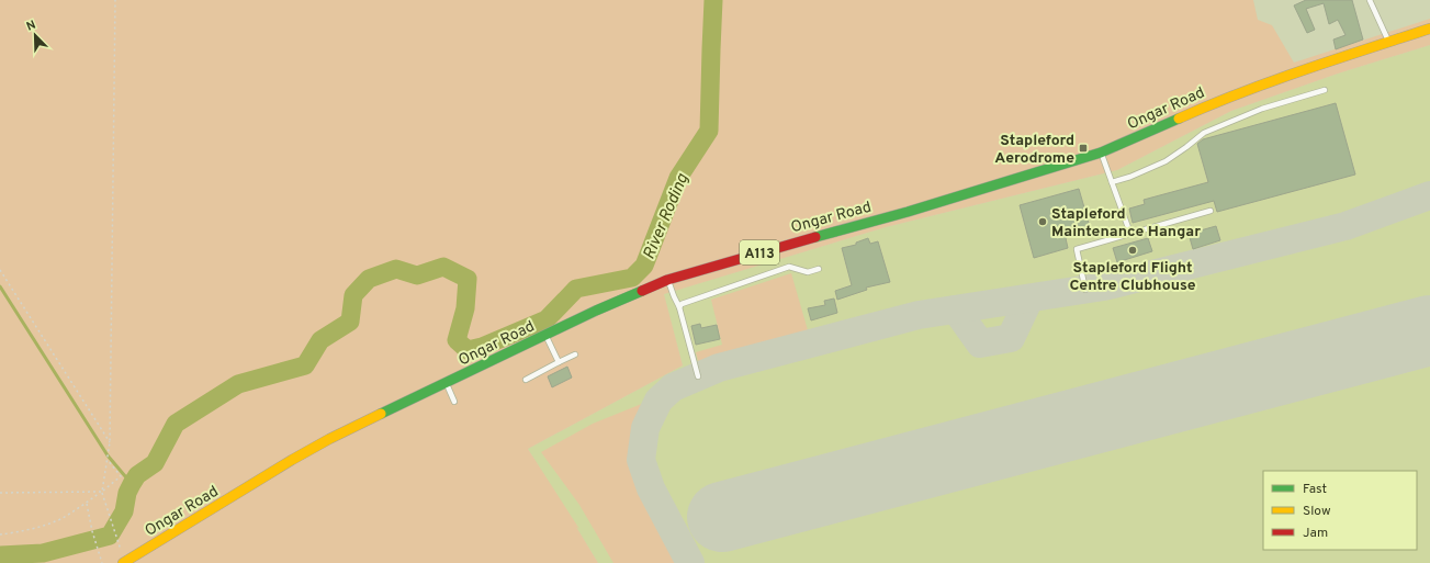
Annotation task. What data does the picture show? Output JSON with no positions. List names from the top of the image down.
{
  "streets": {
    "main road": ["Ongar Road", "A113"]
  },
  "water": ["River Roding"],
  "places": {
    "transit": ["Stapleford Aerodrome"],
    "other": ["Stapleford Maintenance Hangar", "Stapleford Flight Centre Clubhouse"]
  },
  "legend": ["Fast", "Slow", "Jam"],
  "north": "top left"
}
